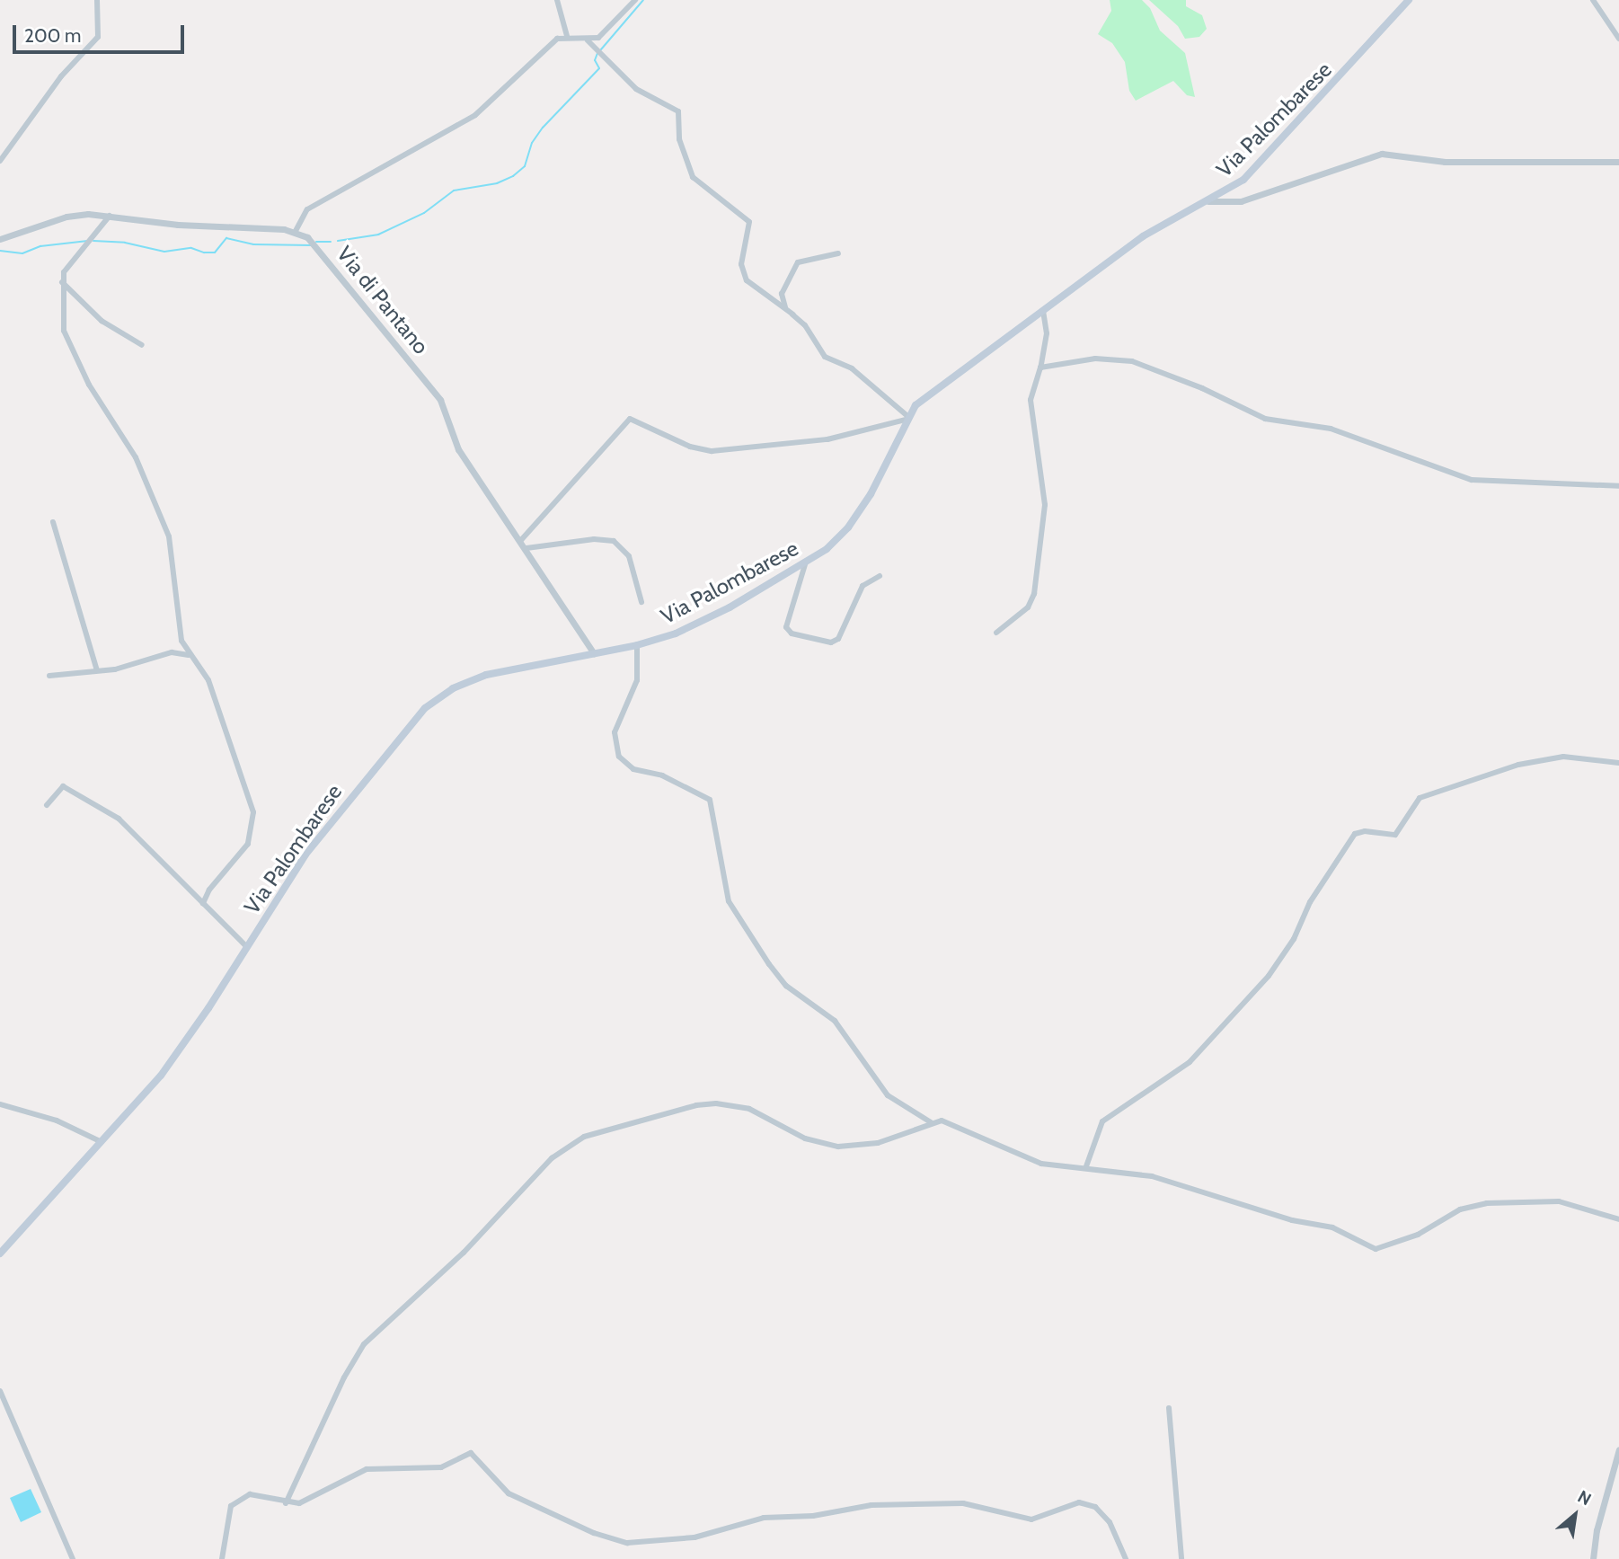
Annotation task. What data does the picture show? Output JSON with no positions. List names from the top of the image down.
{
  "streets": {
    "main road": ["Via Palombarese"],
    "street": ["Via di Pantano"]
  },
  "crossings": [
    ["Via Palombarese", "Via di Pantano"]
  ],
  "scale_bar": "200 m",
  "north": "top right"
}
